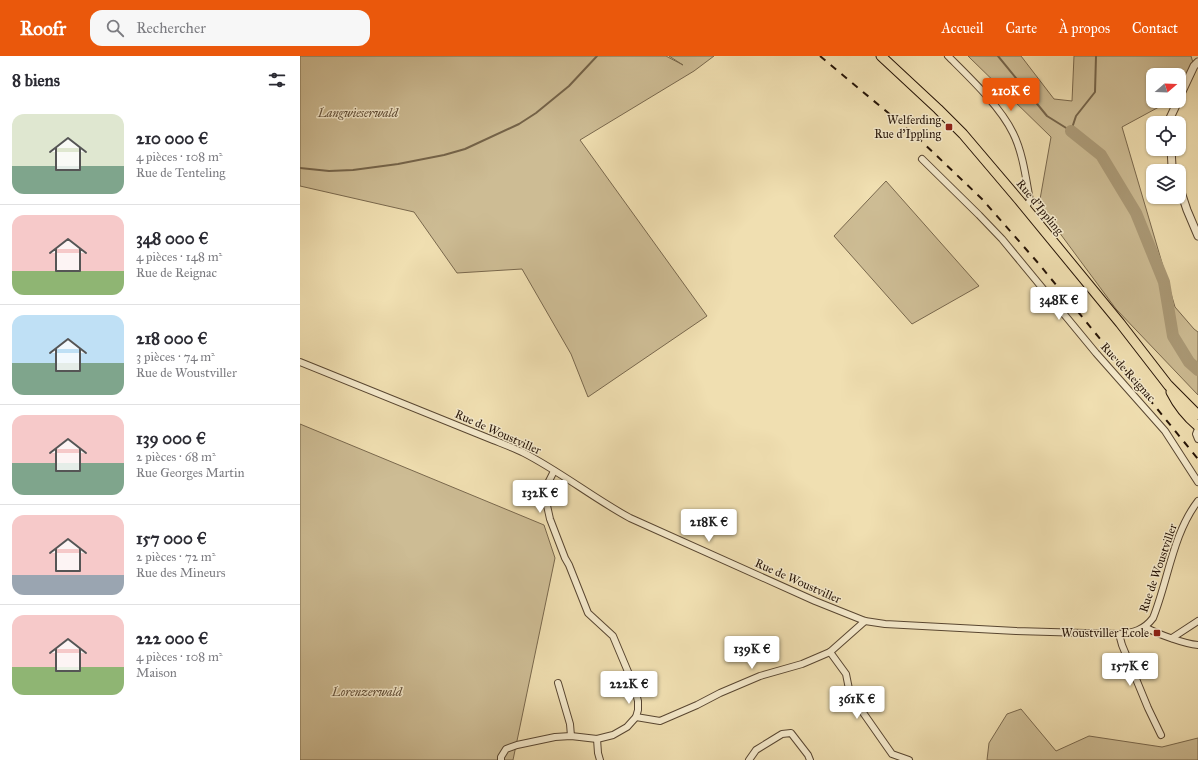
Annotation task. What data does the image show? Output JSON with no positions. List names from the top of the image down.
{
  "streets": {
    "main road": ["Rue d'Ippling"],
    "street": ["Rue de Reignac", "Rue de Woustviller"]
  },
  "parks": ["Langwieserwald", "Lorenzerwald"],
  "places": {
    "transit": ["Welferding Rue d'Ippling", "Woustviller Ecole"]
  },
  "north": "right",
  "page": {
    "header": "Roofr",
    "search": "Rechercher",
    "nav": [
      "Accueil",
      "Carte",
      "À propos",
      "Contact"
    ],
    "heading": "8 biens",
    "price": [
      "210K €",
      "348K €",
      "132K €",
      "218K €",
      "139K €",
      "157K €",
      "222K €",
      "361K €"
    ],
    "list": [
      {
        "name": "210 000 €",
        "note": "4 pièces · 108 m² · Rue de Tenteling"
      },
      {
        "name": "348 000 €",
        "note": "4 pièces · 148 m² · Rue de Reignac"
      },
      {
        "name": "218 000 €",
        "note": "3 pièces · 74 m² · Rue de Woustviller"
      },
      {
        "name": "139 000 €",
        "note": "2 pièces · 68 m² · Rue Georges Martin"
      },
      {
        "name": "157 000 €",
        "note": "2 pièces · 72 m² · Rue des Mineurs"
      },
      {
        "name": "222 000 €",
        "note": "4 pièces · 108 m² · Maison"
      }
    ]
  }
}
